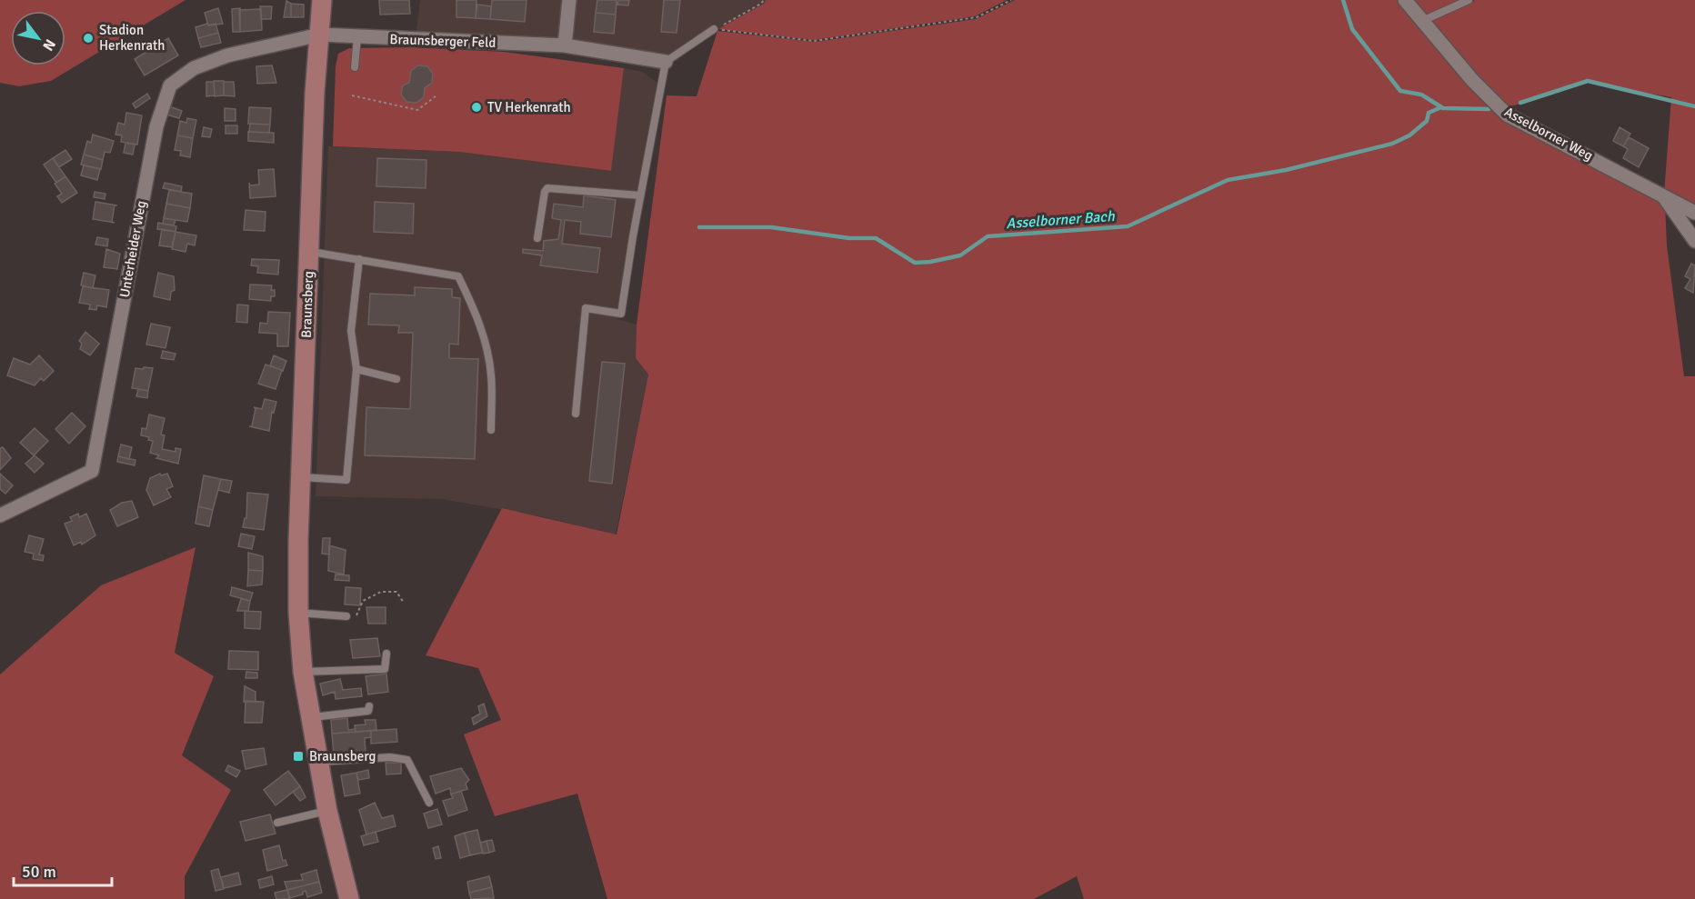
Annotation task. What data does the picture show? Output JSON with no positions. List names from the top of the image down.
{
  "streets": {
    "main road": ["Braunsberg"],
    "street": ["Braunsberger Feld", "Asselborner Weg", "Unterheider Weg"]
  },
  "crossings": [
    ["Braunsberger Feld", "Unterheider Weg"],
    ["Braunsberger Feld", "Braunsberg"],
    ["Unterheider Weg", "Braunsberg"]
  ],
  "water": ["Asselborner Bach"],
  "places": {
    "other": ["Stadion Herkenrath", "TV Herkenrath"],
    "transit": ["Braunsberg"]
  },
  "scale_bar": "50 m",
  "north": "bottom right"
}
